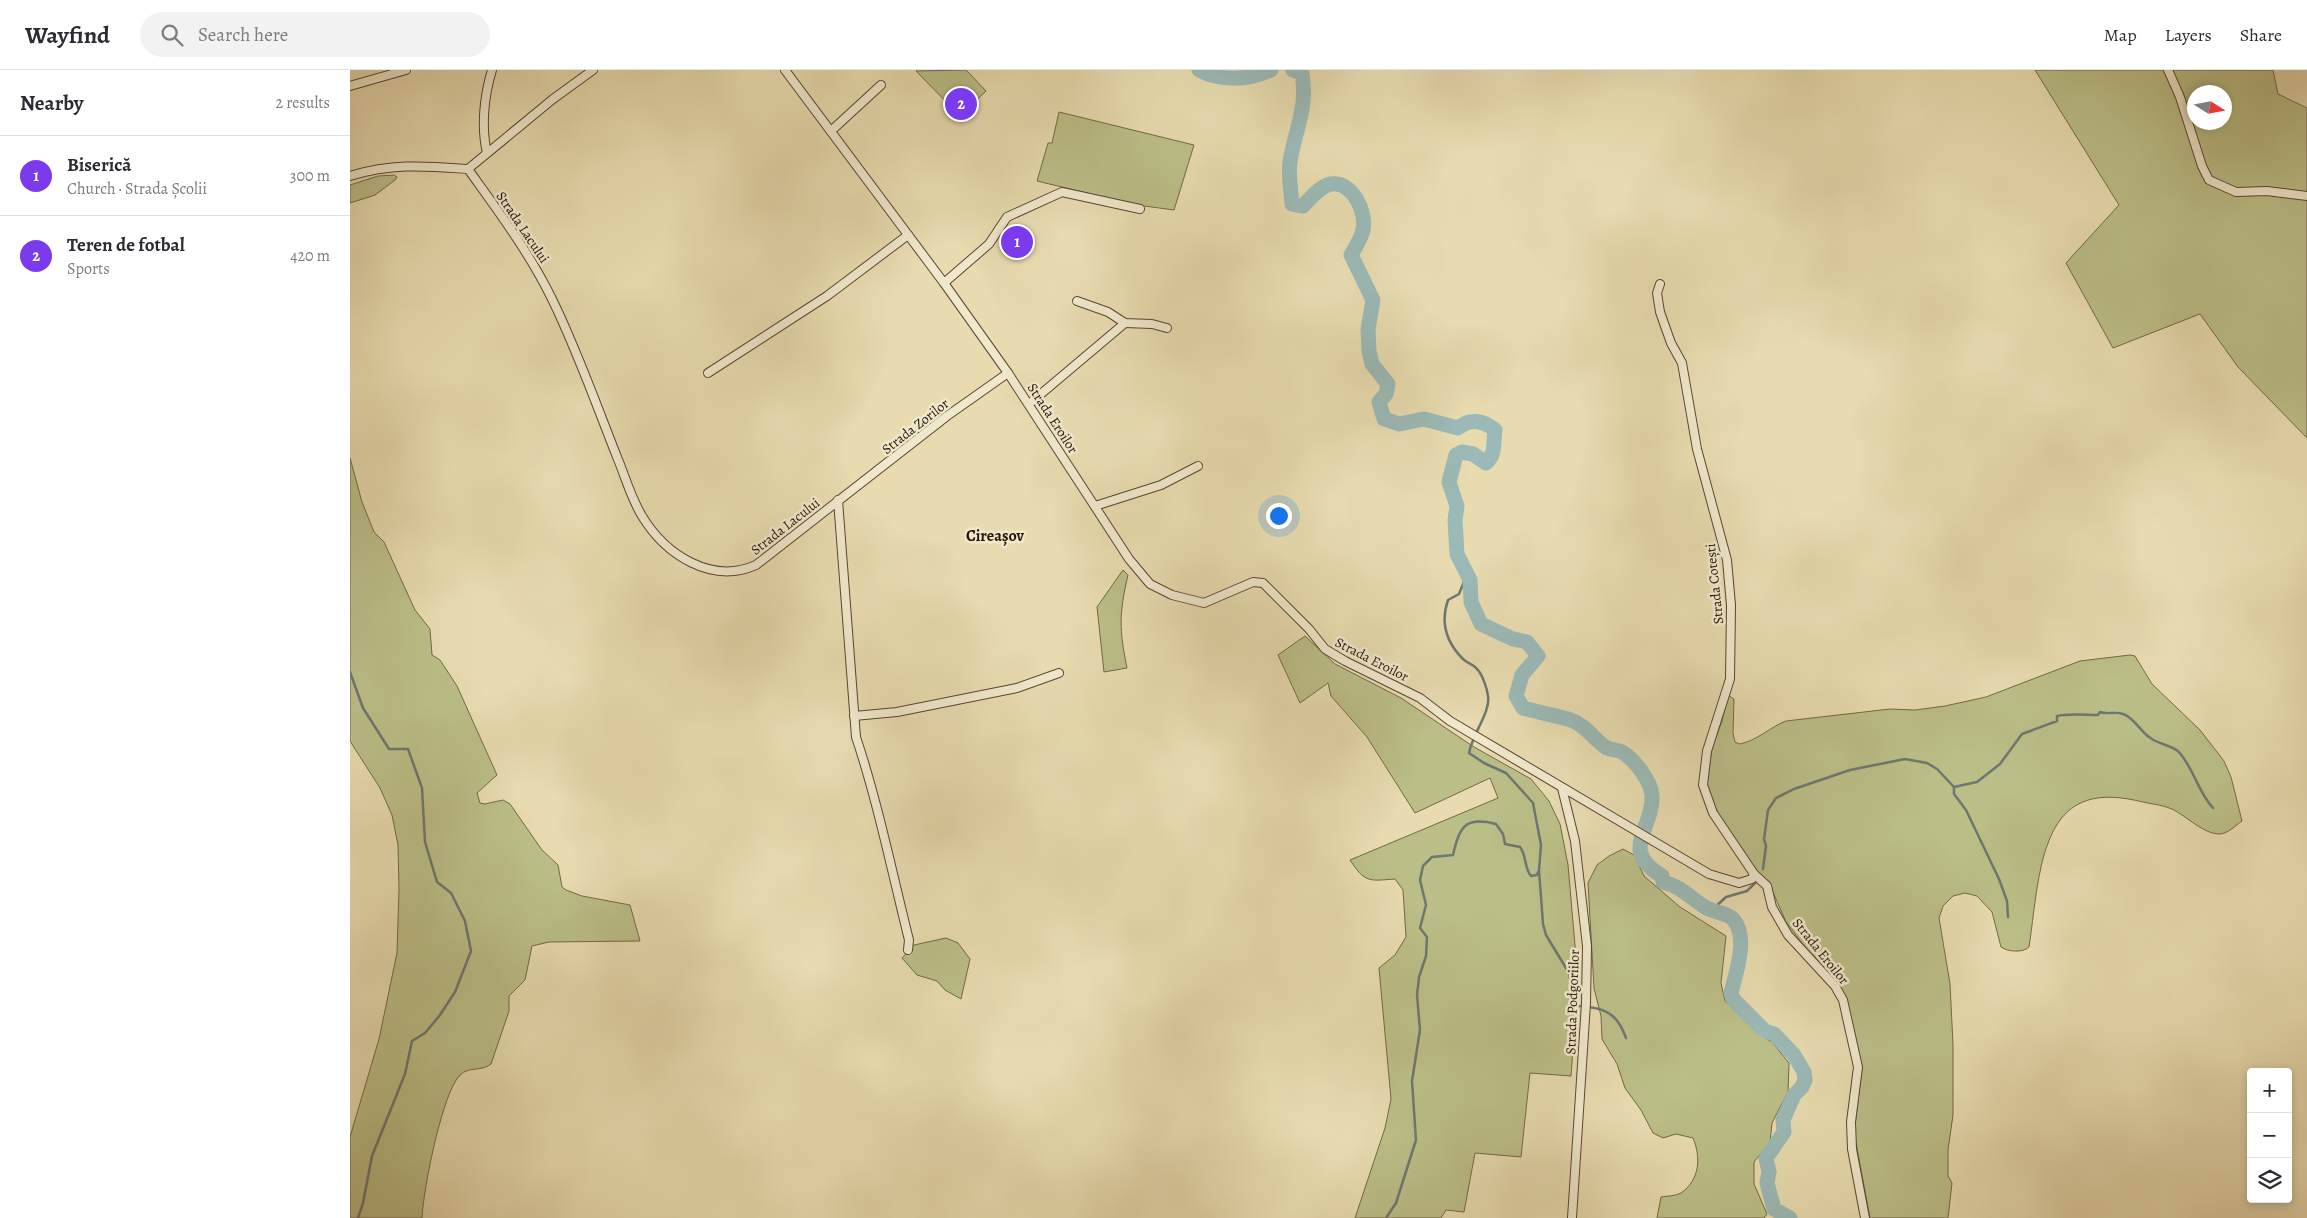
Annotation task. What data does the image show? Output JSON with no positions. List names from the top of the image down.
{
  "streets": {
    "street": [
      "Strada Lacului",
      "Strada Eroilor",
      "Strada Zorilor",
      "Strada Cotești",
      "Strada Podgoriilor"
    ]
  },
  "crossings": [
    ["Strada Lacului", "Strada Zorilor"],
    ["Strada Eroilor", "Strada Zorilor"],
    ["Strada Eroilor", "Strada Cotești"],
    ["Strada Eroilor", "Strada Podgoriilor"]
  ],
  "districts": ["Cireașov"],
  "north": "right",
  "page": {
    "header": "Wayfind",
    "search": "Search here",
    "nav": ["Map", "Layers", "Share"],
    "heading": ["Nearby", "2 results"],
    "pins": ["2", "1"],
    "list": [
      {
        "mark": "1",
        "name": "Biserică",
        "note": "Church · Strada Școlii",
        "value": "300 m"
      },
      {
        "mark": "2",
        "name": "Teren de fotbal",
        "note": "Sports",
        "value": "420 m"
      }
    ],
    "map_buttons": ["+", "−"]
  }
}
